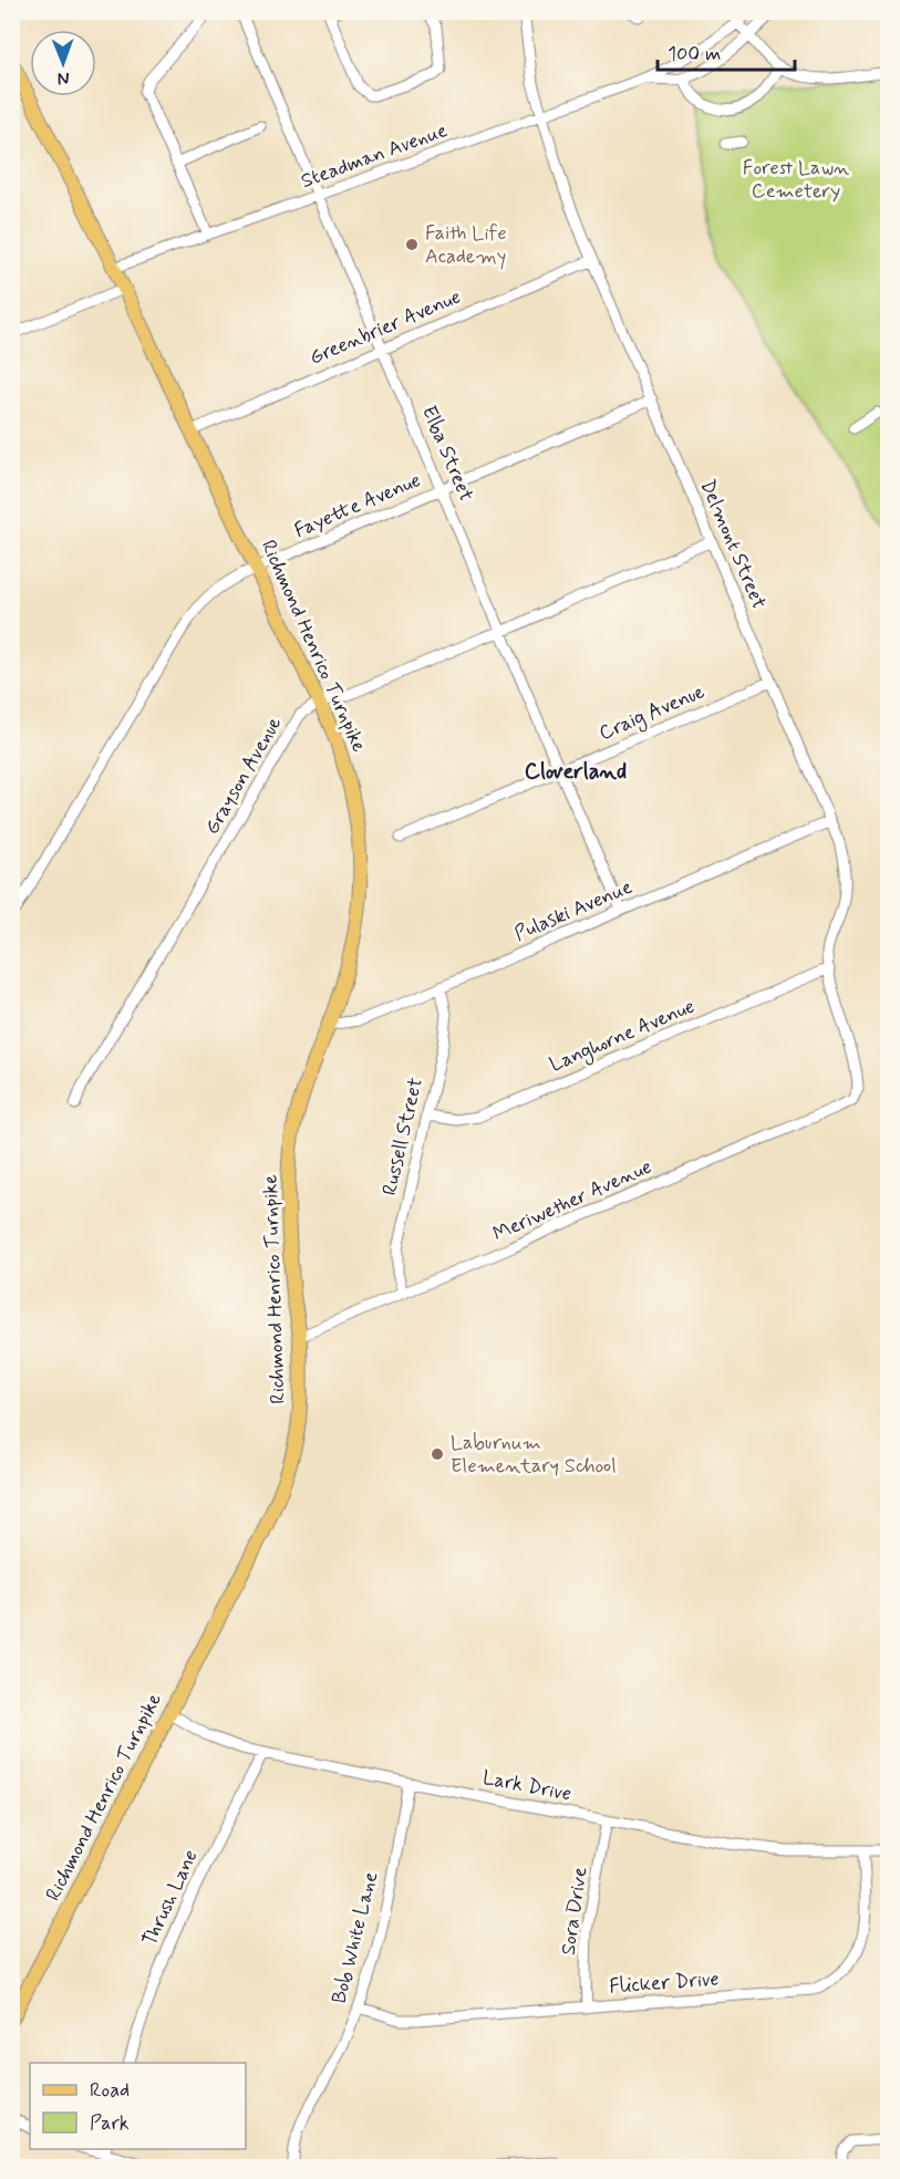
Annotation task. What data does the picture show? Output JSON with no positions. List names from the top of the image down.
{
  "streets": {
    "main road": ["Richmond Henrico Turnpike"],
    "street": [
      "Steadman Avenue",
      "Greenbrier Avenue",
      "Elba Street",
      "Fayette Avenue",
      "Delmont Street",
      "Craig Avenue",
      "Grayson Avenue",
      "Pulaski Avenue",
      "Langhorne Avenue",
      "Russell Street",
      "Meriwether Avenue",
      "Lark Drive",
      "Thrush Lane",
      "Sora Drive",
      "Bob White Lane",
      "Flicker Drive"
    ]
  },
  "crossings": [
    ["Steadman Avenue", "Elba Street"],
    ["Steadman Avenue", "Delmont Street"],
    ["Steadman Avenue", "Richmond Henrico Turnpike"],
    ["Greenbrier Avenue", "Elba Street"],
    ["Greenbrier Avenue", "Delmont Street"],
    ["Greenbrier Avenue", "Richmond Henrico Turnpike"],
    ["Elba Street", "Fayette Avenue"],
    ["Elba Street", "Craig Avenue"],
    ["Elba Street", "Grayson Avenue"],
    ["Elba Street", "Pulaski Avenue"],
    ["Fayette Avenue", "Delmont Street"],
    ["Fayette Avenue", "Richmond Henrico Turnpike"],
    ["Delmont Street", "Craig Avenue"],
    ["Delmont Street", "Grayson Avenue"],
    ["Delmont Street", "Pulaski Avenue"],
    ["Delmont Street", "Langhorne Avenue"],
    ["Delmont Street", "Meriwether Avenue"],
    ["Richmond Henrico Turnpike", "Grayson Avenue"],
    ["Richmond Henrico Turnpike", "Pulaski Avenue"],
    ["Richmond Henrico Turnpike", "Meriwether Avenue"],
    ["Richmond Henrico Turnpike", "Lark Drive"],
    ["Pulaski Avenue", "Russell Street"],
    ["Langhorne Avenue", "Russell Street"],
    ["Russell Street", "Meriwether Avenue"],
    ["Lark Drive", "Thrush Lane"],
    ["Lark Drive", "Sora Drive"],
    ["Lark Drive", "Bob White Lane"],
    ["Lark Drive", "Flicker Drive"],
    ["Sora Drive", "Flicker Drive"],
    ["Bob White Lane", "Flicker Drive"]
  ],
  "districts": ["Cloverland"],
  "parks": ["Forest Lawn Cemetery"],
  "places": ["Faith Life Academy", "Laburnum Elementary School"],
  "legend": ["Road", "Park"],
  "scale_bar": "100 m",
  "north": "bottom"
}
